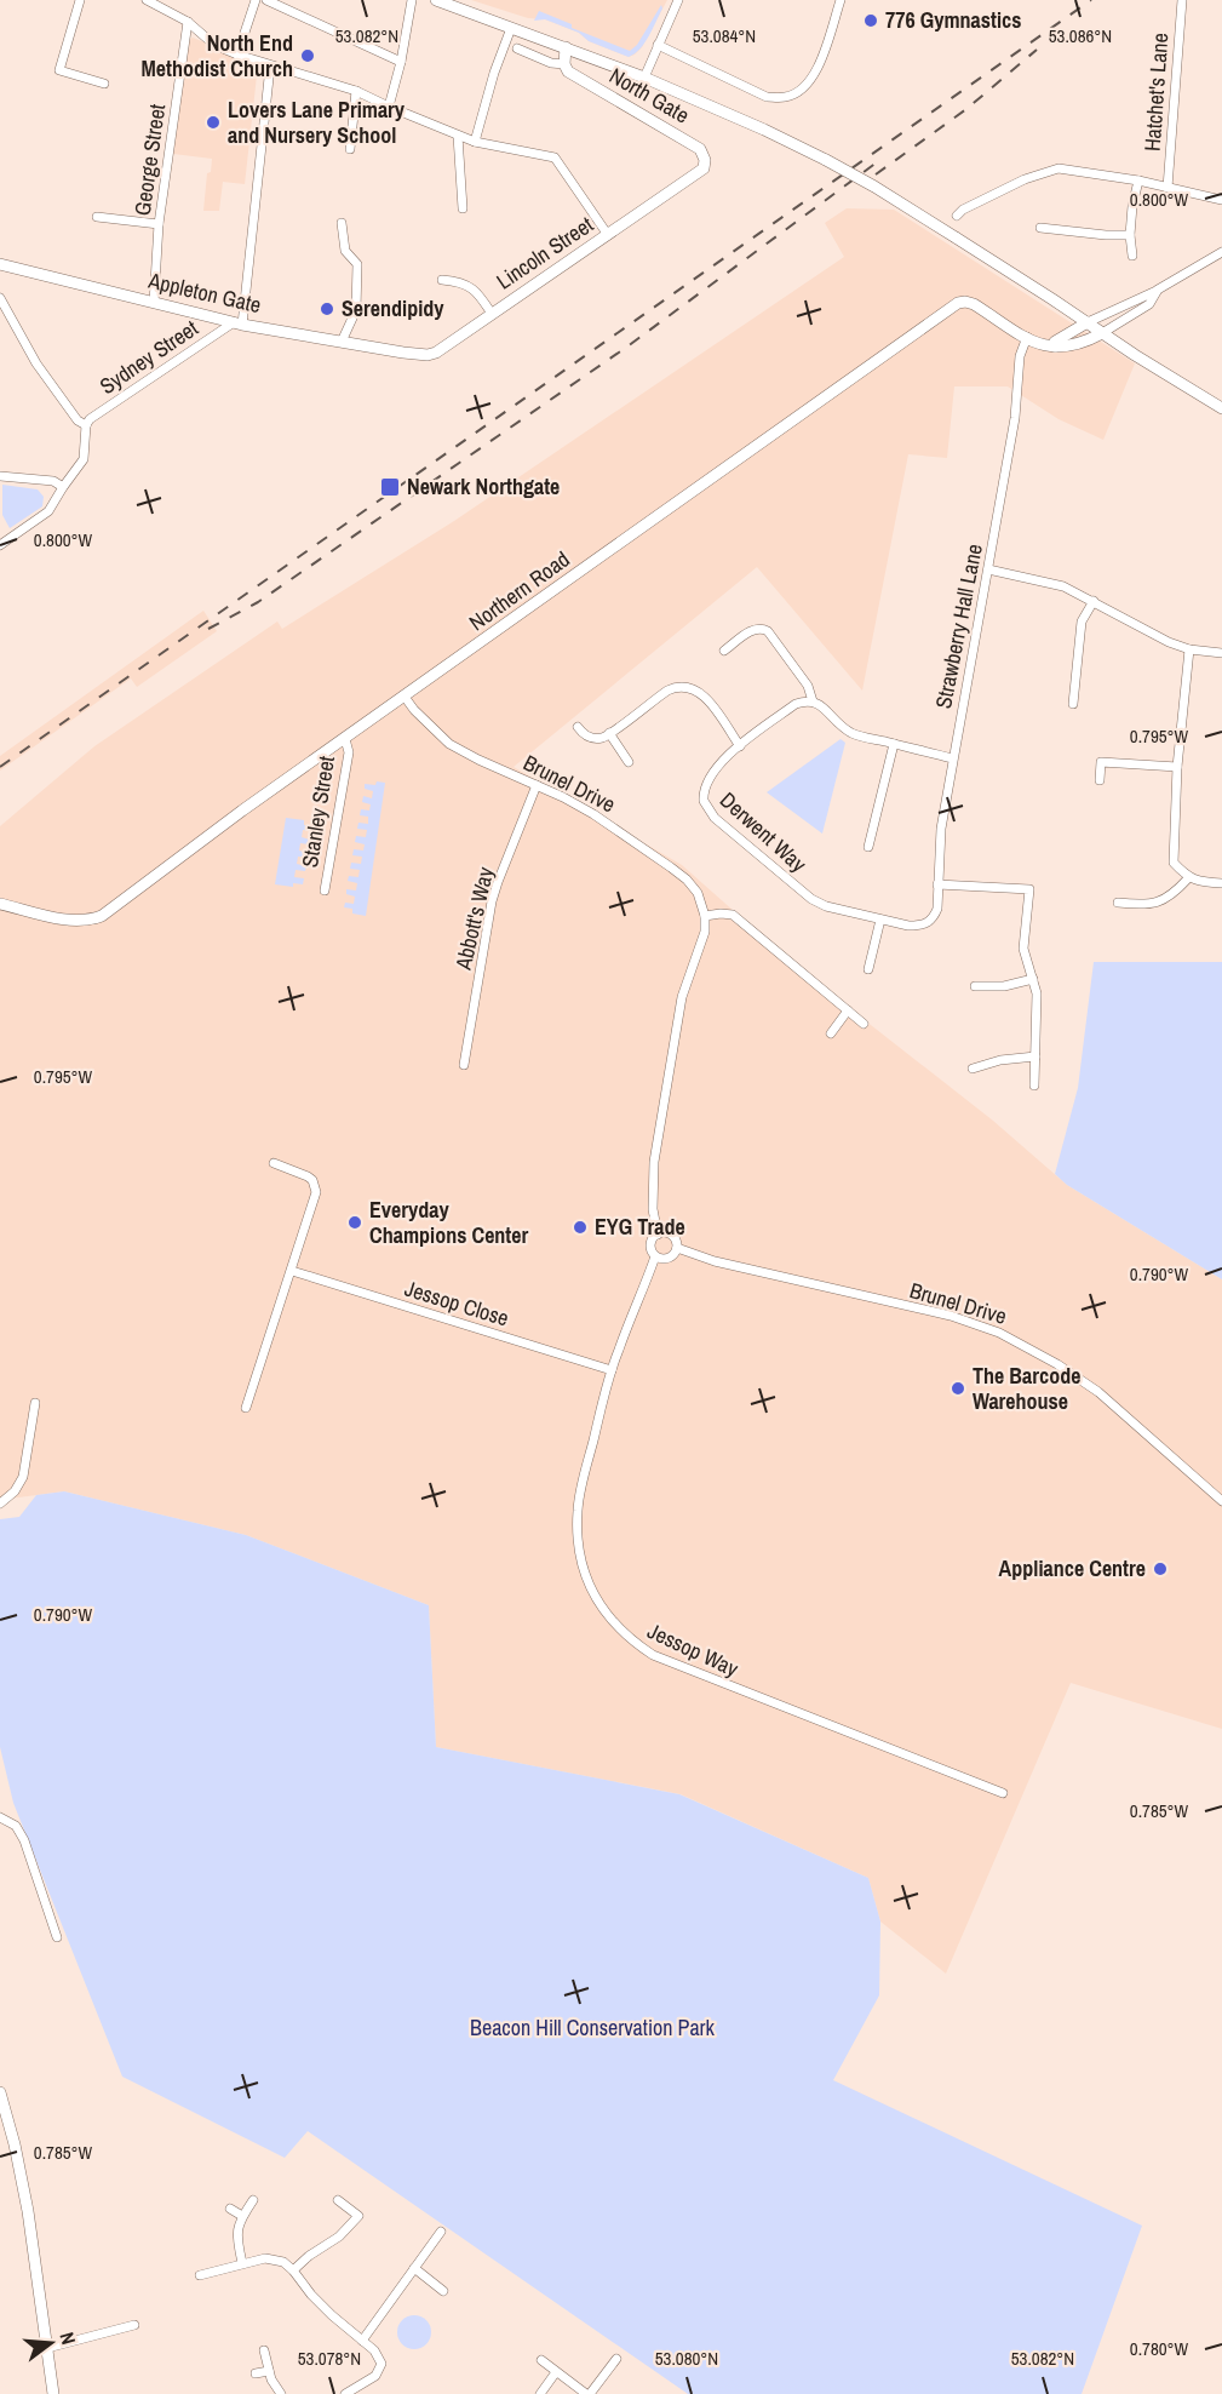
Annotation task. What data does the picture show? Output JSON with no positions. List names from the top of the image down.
{
  "streets": {
    "street": [
      "Hatchet's Lane",
      "North Gate",
      "George Street",
      "Lincoln Street",
      "Appleton Gate",
      "Sydney Street",
      "Northern Road",
      "Strawberry Hall Lane",
      "Brunel Drive",
      "Stanley Street",
      "Derwent Way",
      "Abbott's Way",
      "Jessop Close",
      "Jessop Way"
    ]
  },
  "crossings": [
    ["North Gate", "Lincoln Street"],
    ["George Street", "Appleton Gate"],
    ["Lincoln Street", "Appleton Gate"],
    ["Appleton Gate", "Sydney Street"],
    ["Northern Road", "Strawberry Hall Lane"],
    ["Northern Road", "Brunel Drive"],
    ["Northern Road", "Stanley Street"],
    ["Strawberry Hall Lane", "Derwent Way"],
    ["Brunel Drive", "Abbott's Way"],
    ["Brunel Drive", "Jessop Way"],
    ["Jessop Close", "Jessop Way"]
  ],
  "parks": ["Beacon Hill Conservation Park"],
  "places": {
    "other": [
      "776 Gymnastics",
      "North End Methodist Church",
      "Lovers Lane Primary and Nursery School",
      "Serendipidy",
      "Everyday Champions Center",
      "EYG Trade",
      "The Barcode Warehouse",
      "Appliance Centre"
    ],
    "transit": ["Newark Northgate"]
  },
  "north": "right",
  "coordinates": [
    "53.082°N",
    "53.084°N",
    "53.086°N",
    "0.800°W",
    "0.795°W",
    "0.790°W",
    "0.785°W",
    "0.780°W",
    "53.078°N",
    "53.080°N"
  ]
}
